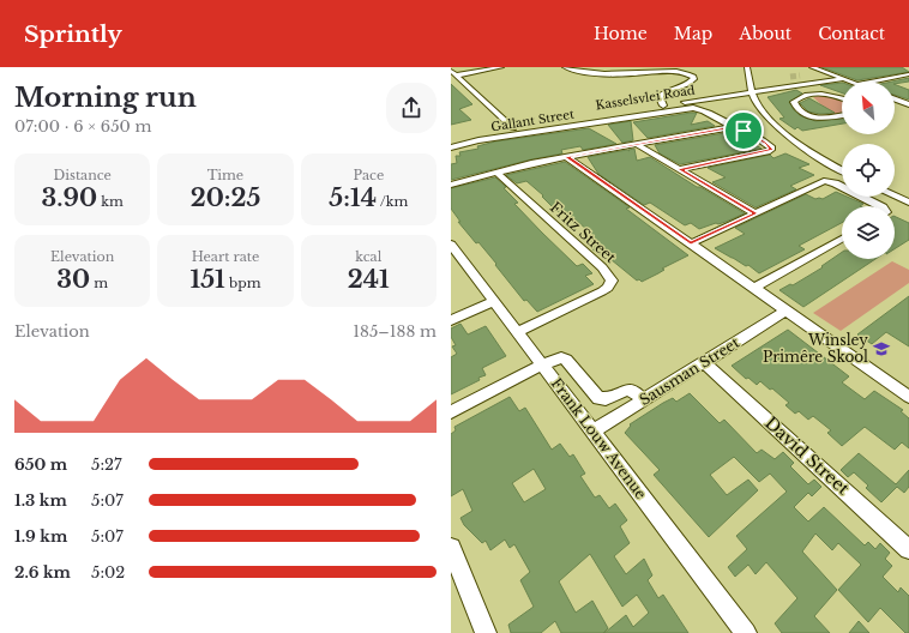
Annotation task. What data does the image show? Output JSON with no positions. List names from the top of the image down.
{
  "streets": {
    "street": [
      "Kasselsvlei Road",
      "Gallant Street",
      "Fritz Street",
      "Sausman Street",
      "Frank Louw Avenue",
      "David Street"
    ]
  },
  "crossings": [
    ["Fritz Street", "Frank Louw Avenue"],
    ["Sausman Street", "Frank Louw Avenue"],
    ["Sausman Street", "David Street"]
  ],
  "places": {
    "school or university": ["Winsley Primêre Skool"]
  },
  "north": "top left",
  "page": {
    "header": "Sprintly",
    "nav": [
      "Home",
      "Map",
      "About",
      "Contact"
    ],
    "heading": ["Morning run", "07:00 · 6 × 650 m"],
    "stats": [
      ["Distance", "3.90 km"],
      ["Time", "20:25"],
      ["Pace", "5:14 /km"],
      ["Elevation", "30 m"],
      ["Heart rate", "151 bpm"],
      ["kcal", "241"]
    ],
    "chart": ["Elevation", "185–188 m"],
    "list": [
      {
        "name": "650 m",
        "note": "5:27"
      },
      {
        "name": "1.3 km",
        "note": "5:07"
      },
      {
        "name": "1.9 km",
        "note": "5:07"
      },
      {
        "name": "2.6 km",
        "note": "5:02"
      }
    ]
  }
}
